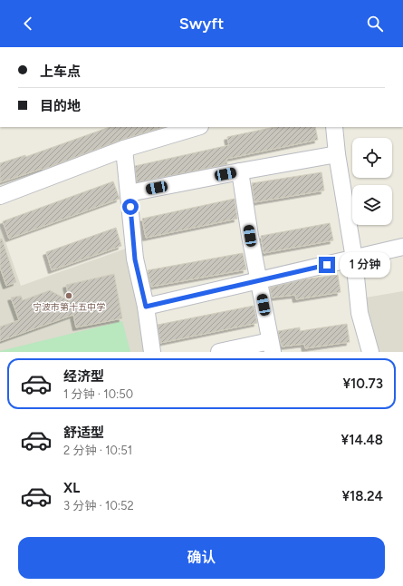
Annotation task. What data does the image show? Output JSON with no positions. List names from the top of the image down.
{
  "places": ["宁波市第十五中学"],
  "page": {
    "header": "Swyft",
    "banner": ["上车点", "目的地"],
    "bubble": "1 分钟",
    "list": [
      {
        "name": "经济型",
        "note": "1 分钟 · 10:50",
        "value": "¥10.73"
      },
      {
        "name": "舒适型",
        "note": "2 分钟 · 10:51",
        "value": "¥14.48"
      },
      {
        "name": "XL",
        "note": "3 分钟 · 10:52",
        "value": "¥18.24"
      }
    ],
    "buttons": "确认"
  }
}
